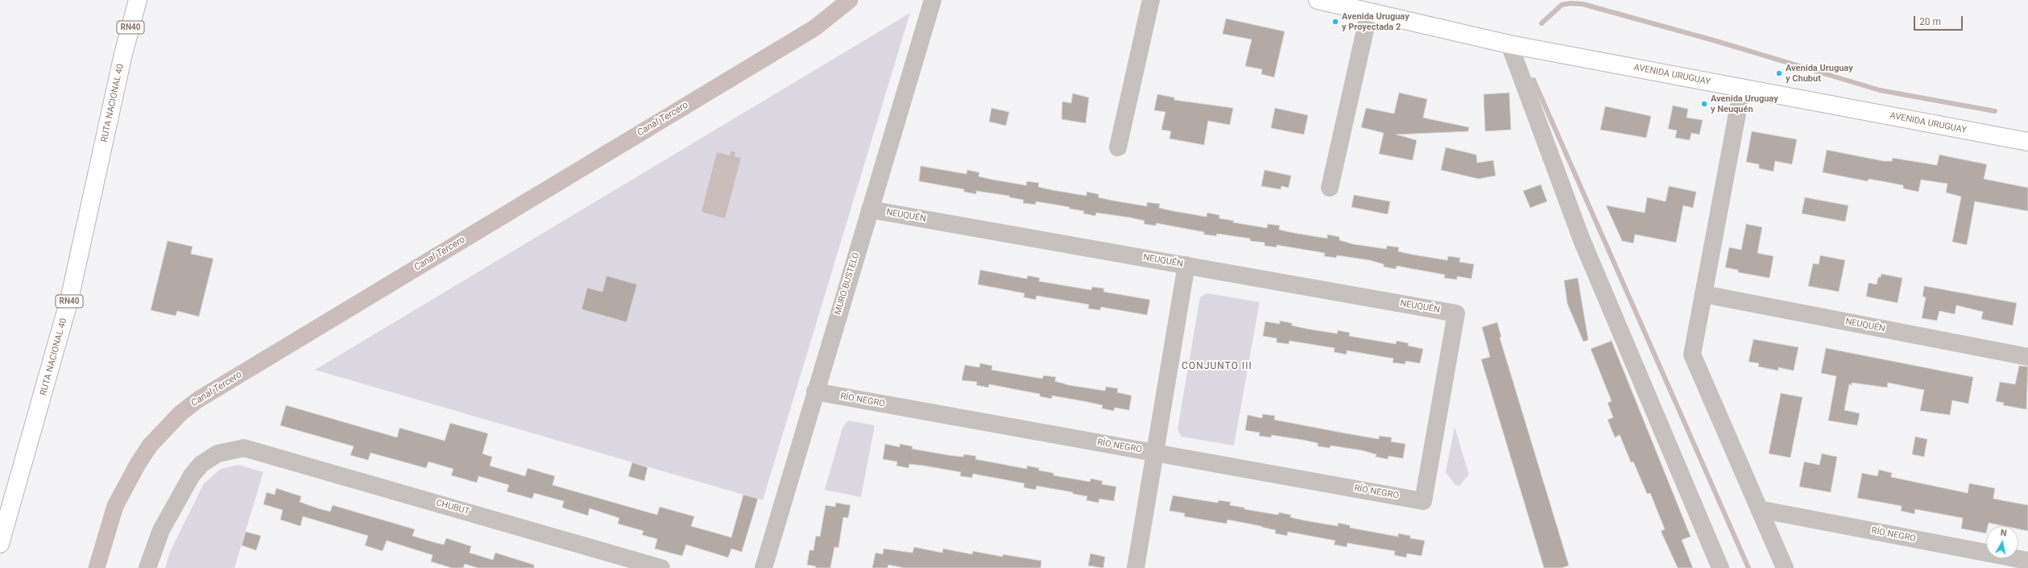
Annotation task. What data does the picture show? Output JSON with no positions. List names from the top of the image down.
{
  "streets": {
    "main road": ["RN40", "AVENIDA URUGUAY", "RUTA NACIONAL 40"],
    "street": [
      "NEUQUÉN",
      "MURO BUSTELO",
      "RÍO NEGRO",
      "CHUBUT"
    ]
  },
  "crossings": [
    ["RN40", "RUTA NACIONAL 40"],
    ["NEUQUÉN", "MURO BUSTELO"],
    ["NEUQUÉN", "RÍO NEGRO"],
    ["MURO BUSTELO", "RÍO NEGRO"]
  ],
  "districts": ["CONJUNTO III"],
  "water": ["Canal Tercero"],
  "places": ["Avenida Uruguay y Proyectada 2", "Avenida Uruguay y Chubut", "Avenida Uruguay y Neuquén"],
  "scale_bar": "20 m",
  "north": "top"
}
